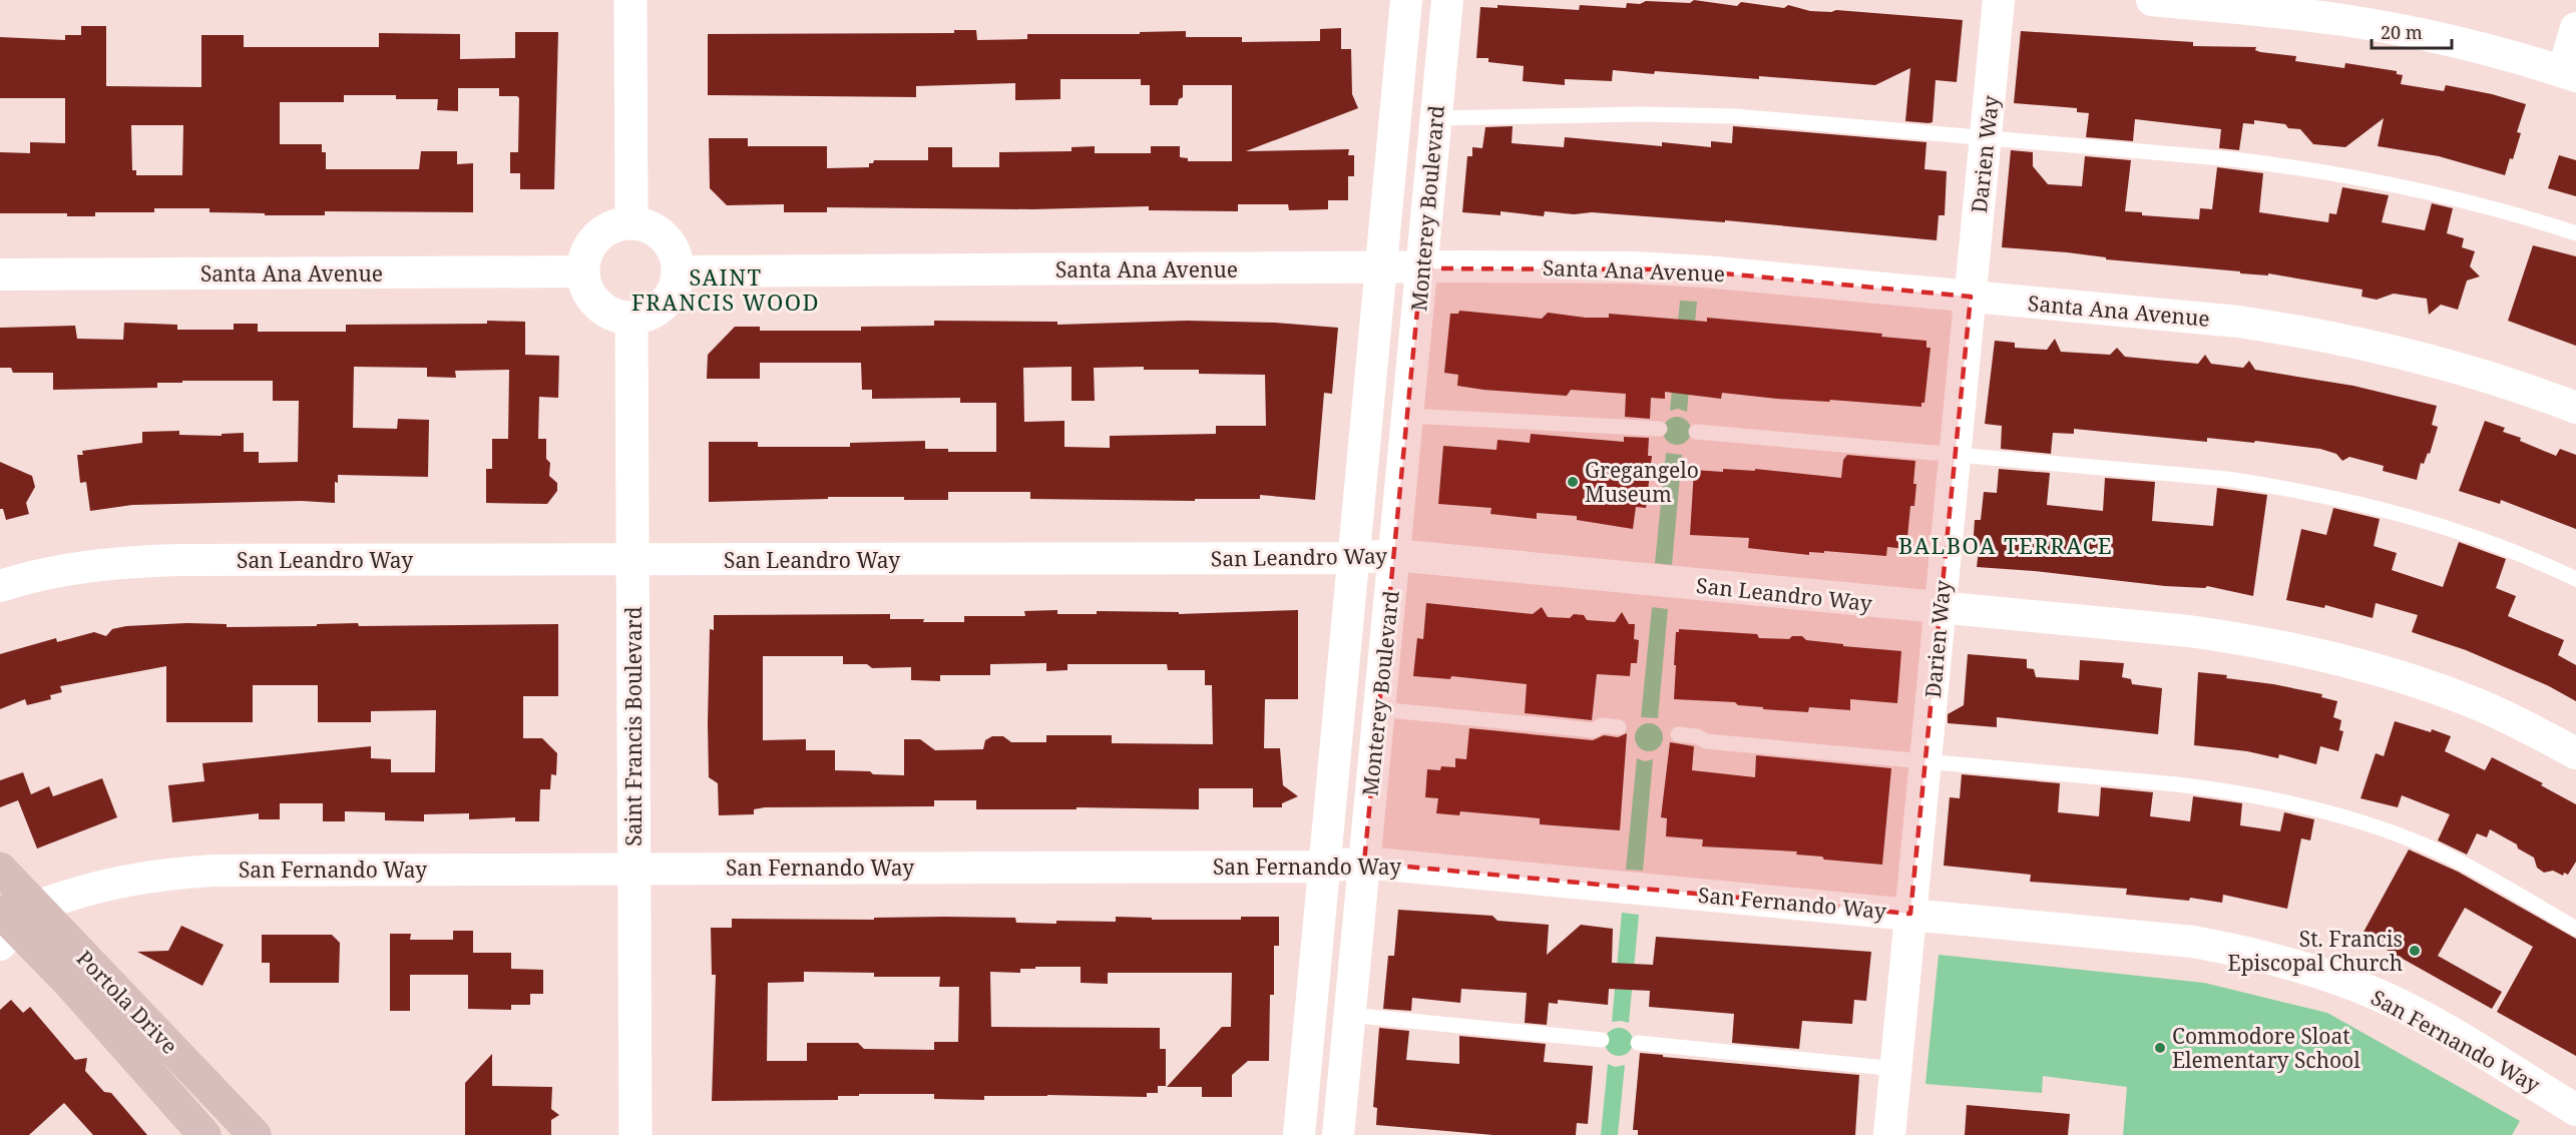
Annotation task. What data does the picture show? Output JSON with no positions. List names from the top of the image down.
{
  "streets": {
    "main road": ["Saint Francis Boulevard", "Portola Drive"],
    "street": [
      "Darien Way",
      "Monterey Boulevard",
      "Santa Ana Avenue",
      "San Leandro Way",
      "San Fernando Way"
    ]
  },
  "crossings": [
    ["Darien Way", "Santa Ana Avenue"],
    ["Darien Way", "San Leandro Way"],
    ["Darien Way", "San Fernando Way"],
    ["Monterey Boulevard", "Santa Ana Avenue"],
    ["Monterey Boulevard", "San Leandro Way"],
    ["Monterey Boulevard", "San Fernando Way"],
    ["Santa Ana Avenue", "Saint Francis Boulevard"],
    ["San Leandro Way", "Saint Francis Boulevard"],
    ["Saint Francis Boulevard", "San Fernando Way"],
    ["San Fernando Way", "Portola Drive"]
  ],
  "districts": ["SAINT FRANCIS WOOD", "BALBOA TERRACE"],
  "places": ["Gregangelo Museum", "St. Francis Episcopal Church", "Commodore Sloat Elementary School"],
  "scale_bar": "20 m"
}
